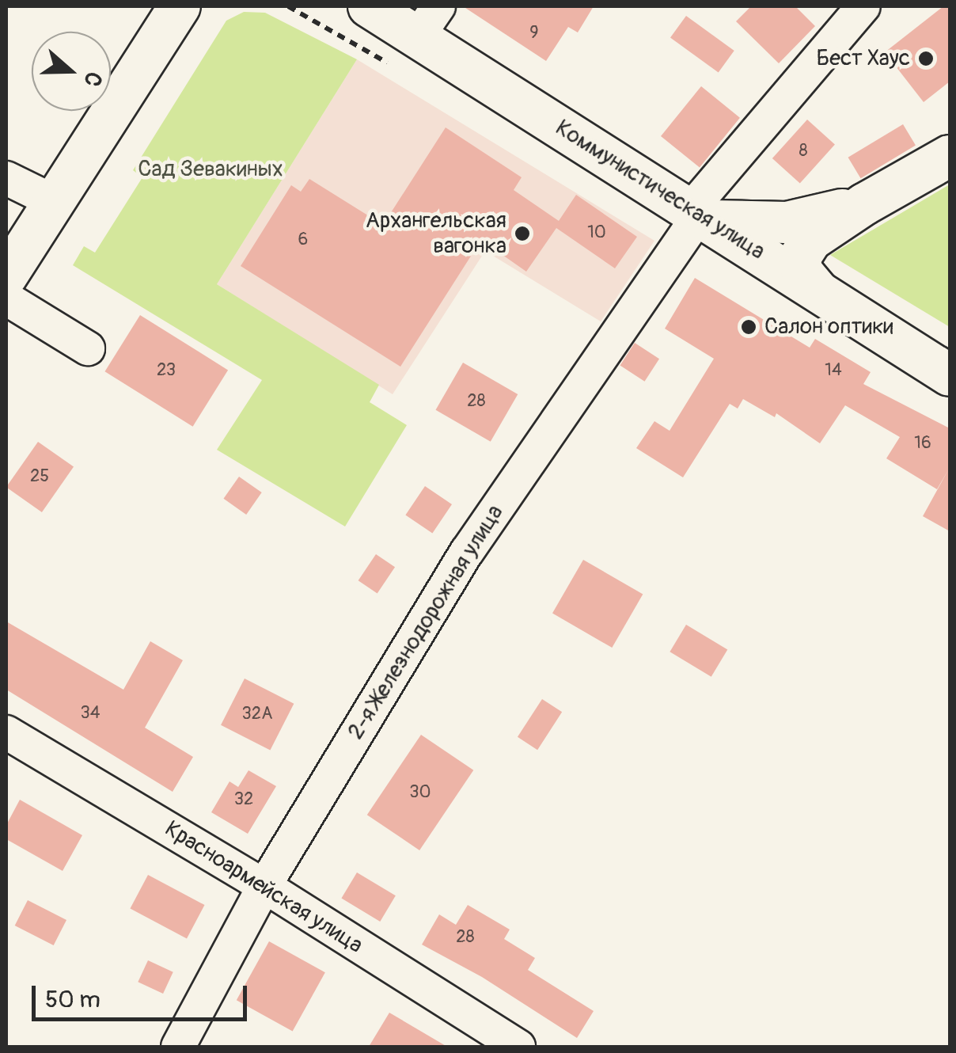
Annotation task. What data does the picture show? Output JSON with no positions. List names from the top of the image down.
{
  "streets": {
    "main road": ["Коммунистическая улица"],
    "street": ["2-я Железнодорожная улица", "Красноармейская улица"]
  },
  "crossings": [
    ["Коммунистическая улица", "2-я Железнодорожная улица"],
    ["2-я Железнодорожная улица", "Красноармейская улица"]
  ],
  "parks": ["Сад Зевакиных"],
  "places": ["Бест Хаус", "Архангельская вагонка", "Салон оптики"],
  "house_numbers": [
    "9",
    "8",
    "10",
    "6",
    "23",
    "14",
    "28",
    "16",
    "25",
    "34",
    "32А",
    "30",
    "32",
    "28"
  ],
  "scale_bar": "50 m",
  "north": "right"
}
